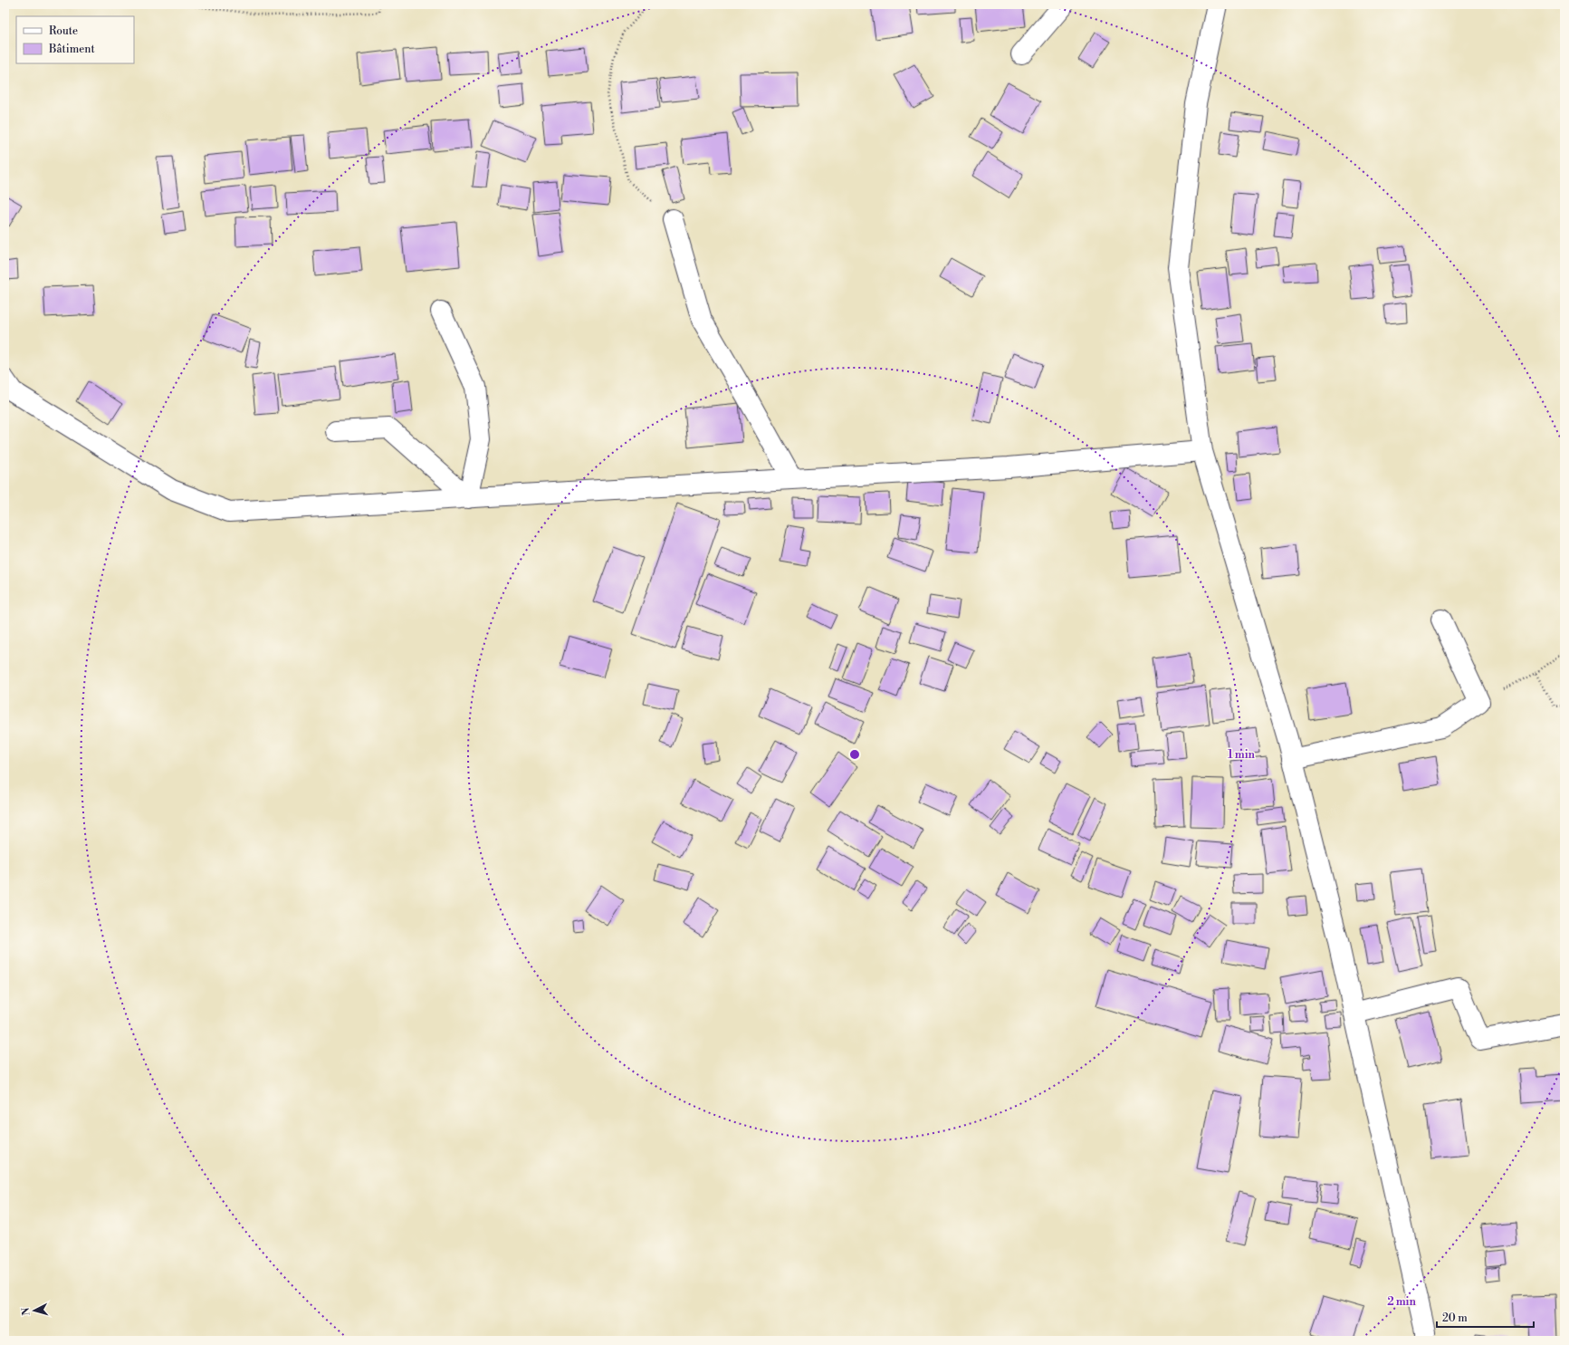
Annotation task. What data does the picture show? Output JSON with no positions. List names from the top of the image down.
{
  "legend": ["Route", "Bâtiment"],
  "scale_bar": "20 m",
  "north": "left",
  "rings": ["1 min", "2 min"]
}
